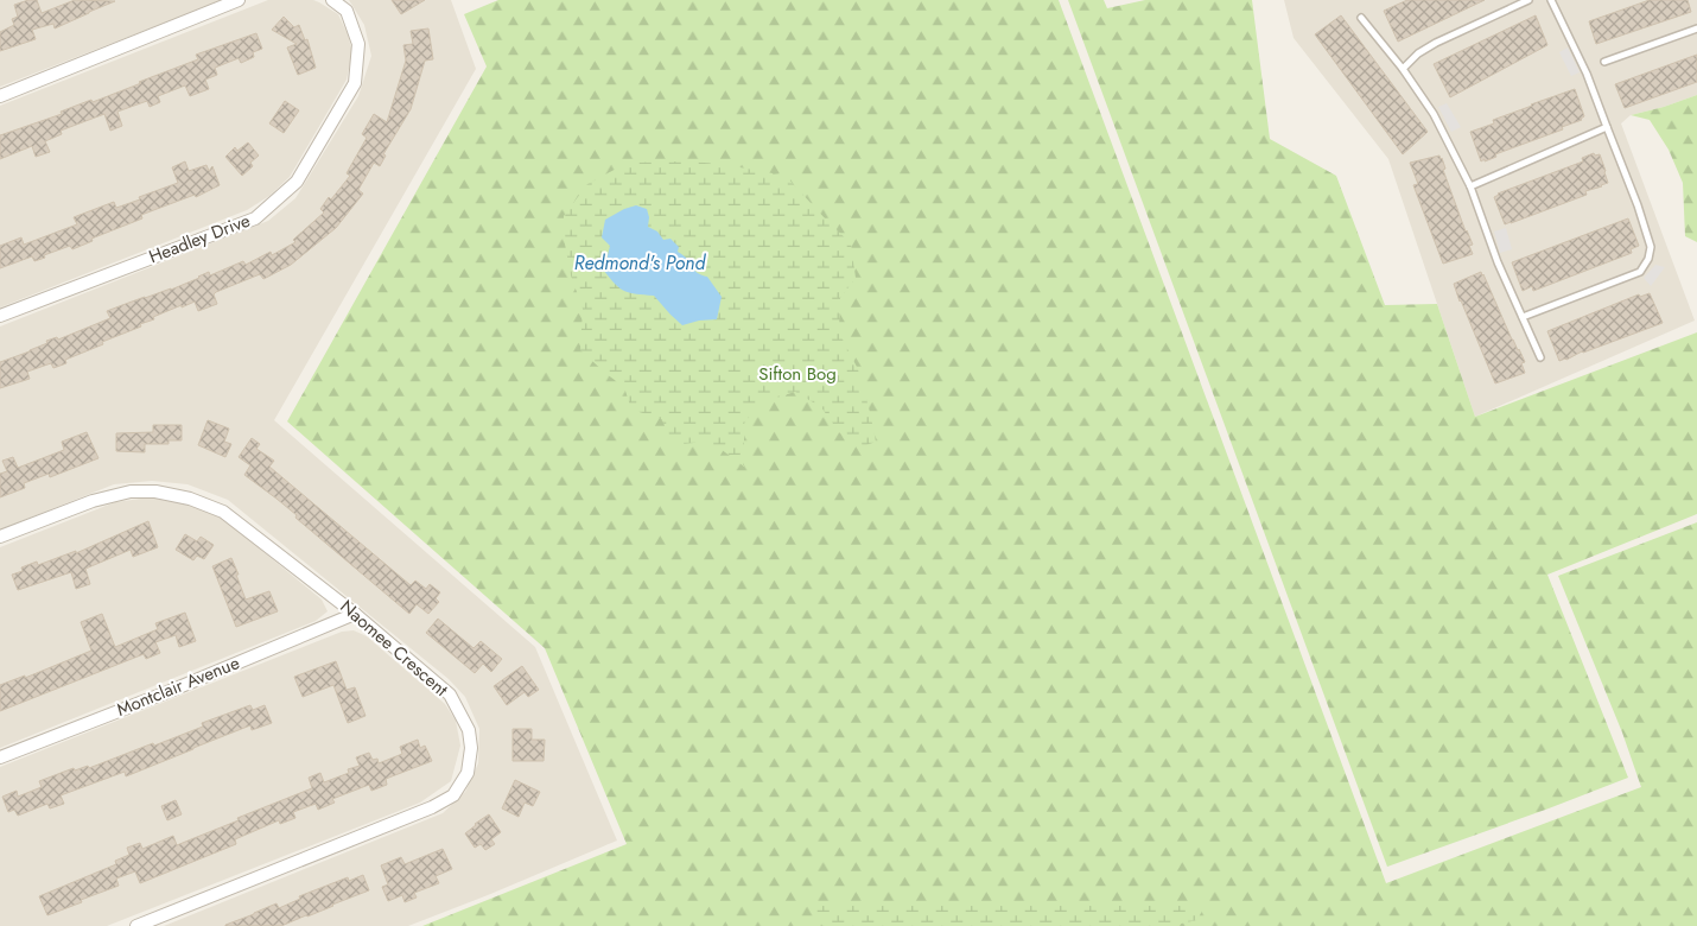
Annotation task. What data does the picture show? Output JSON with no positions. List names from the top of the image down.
{
  "streets": {
    "street": ["Headley Drive", "Naomee Crescent", "Montclair Avenue"]
  },
  "crossings": [
    ["Naomee Crescent", "Montclair Avenue"]
  ],
  "water": ["Redmond's Pond"],
  "parks": ["Sifton Bog"]
}
